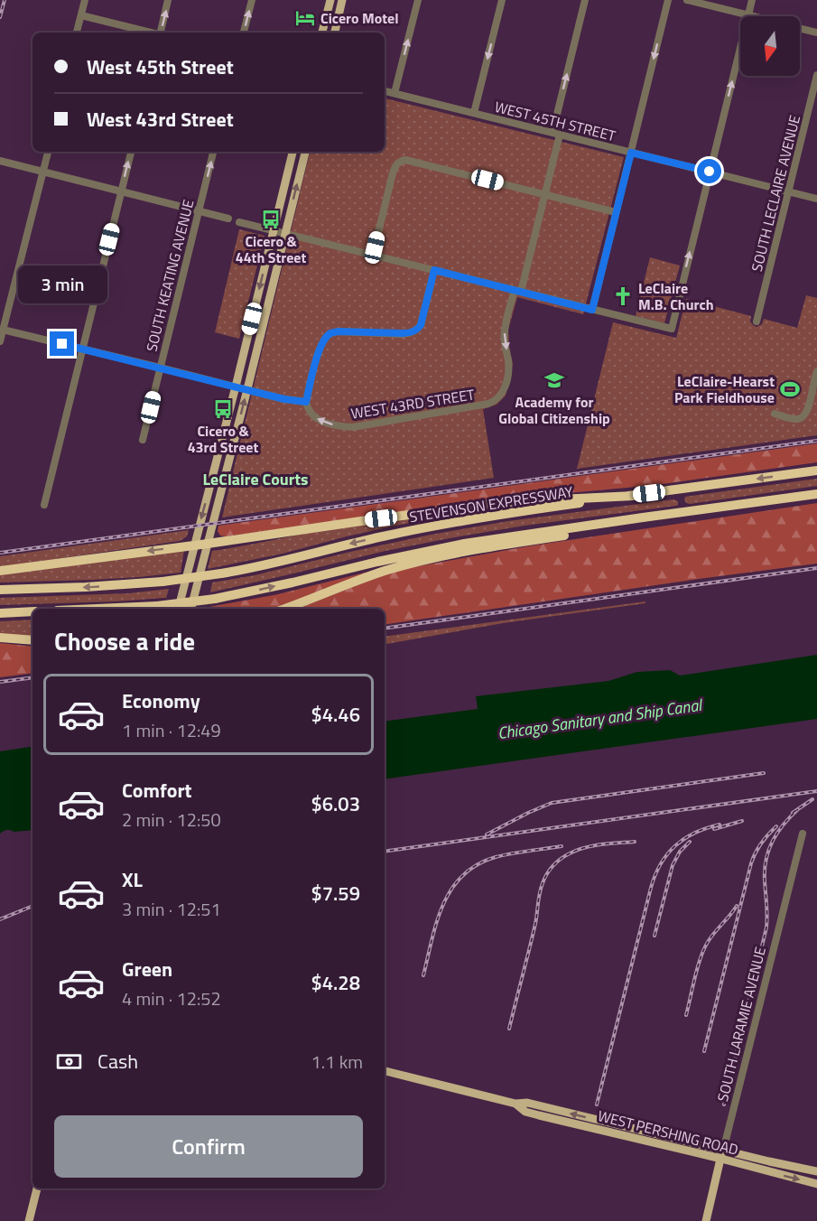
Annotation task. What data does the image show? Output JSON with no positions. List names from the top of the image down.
{
  "streets": {
    "highway": ["STEVENSON EXPRESSWAY"],
    "main road": ["SOUTH LARAMIE AVENUE", "WEST PERSHING ROAD"],
    "street": [
      "WEST 45TH STREET",
      "SOUTH LECLAIRE AVENUE",
      "SOUTH KEATING AVENUE",
      "WEST 43RD STREET"
    ]
  },
  "crossings": [
    ["WEST 45TH STREET", "SOUTH LECLAIRE AVENUE"],
    ["SOUTH LARAMIE AVENUE", "WEST PERSHING ROAD"]
  ],
  "districts": ["LeClaire Courts"],
  "water": ["Chicago Sanitary and Ship Canal"],
  "places": {
    "hotel": ["Cicero Motel"],
    "bus stop": ["Cicero & 44th Street", "Cicero & 43rd Street"],
    "church": ["LeClaire M.B. Church"],
    "school or university": ["Academy for Global Citizenship"],
    "sports": ["LeClaire-Hearst Park Fieldhouse"]
  },
  "north": "bottom",
  "page": {
    "banner": ["West 45th Street", "West 43rd Street"],
    "bubble": "3 min",
    "heading": "Choose a ride",
    "list": [
      {
        "name": "Economy",
        "note": "1 min · 12:49",
        "value": "$4.46"
      },
      {
        "name": "Comfort",
        "note": "2 min · 12:50",
        "value": "$6.03"
      },
      {
        "name": "XL",
        "note": "3 min · 12:51",
        "value": "$7.59"
      },
      {
        "name": "Green",
        "note": "4 min · 12:52",
        "value": "$4.28"
      }
    ],
    "pay": ["Cash", "1.1 km"],
    "buttons": "Confirm"
  }
}
